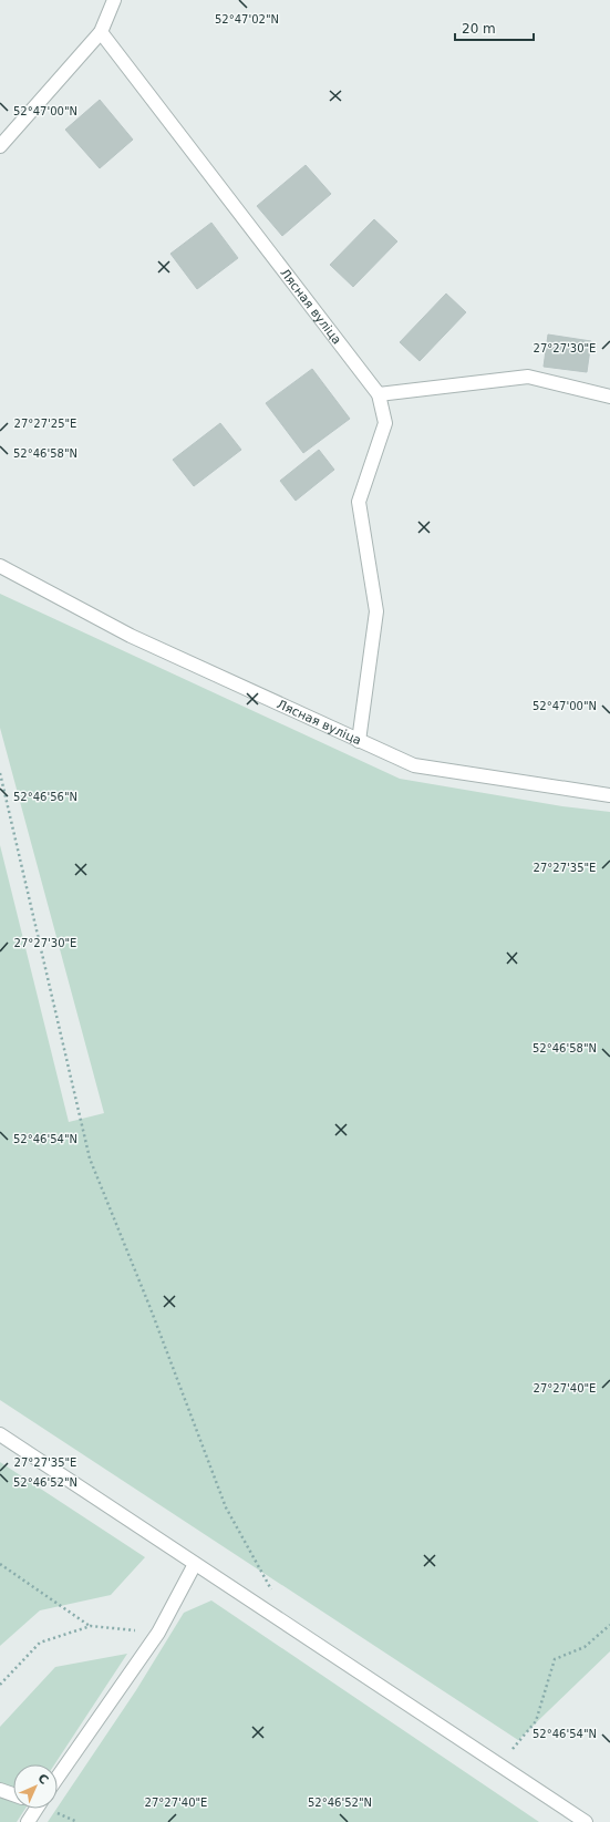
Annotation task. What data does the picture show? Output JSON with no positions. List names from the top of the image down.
{
  "streets": {
    "street": ["Лясная вуліца"]
  },
  "scale_bar": "20 m",
  "north": "top right",
  "coordinates": [
    "52°47'02\"N",
    "52°47'00\"N",
    "27°27'30\"E",
    "27°27'25\"E",
    "52°46'58\"N",
    "52°46'56\"N",
    "27°27'35\"E",
    "52°46'54\"N",
    "27°27'40\"E",
    "52°46'52\"N"
  ]
}
